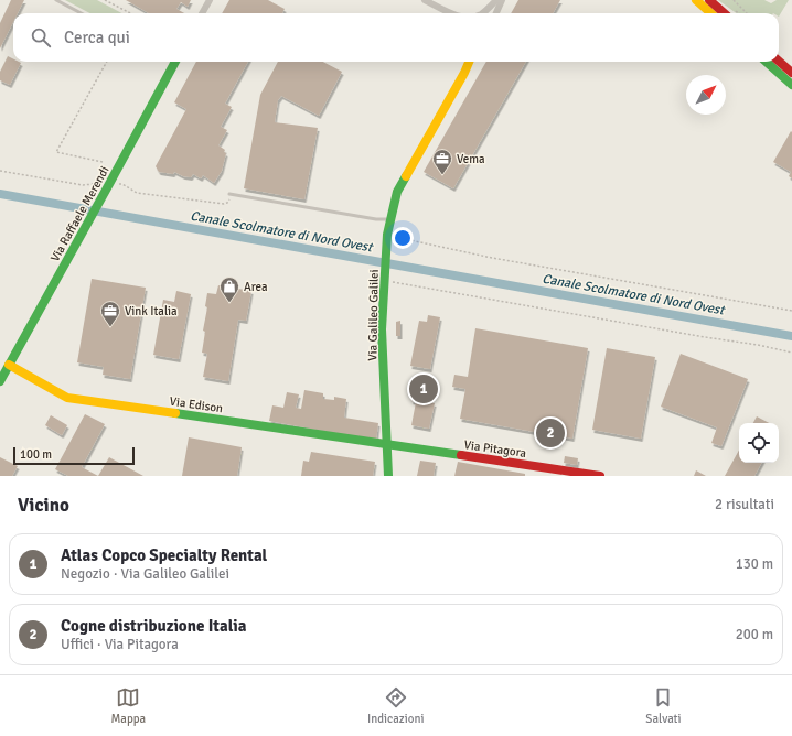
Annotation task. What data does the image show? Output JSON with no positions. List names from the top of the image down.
{
  "streets": {
    "street": [
      "Via Raffaele Merendi",
      "Via Galileo Galilei",
      "Via Edison",
      "Via Pitagora"
    ]
  },
  "crossings": [
    ["Via Raffaele Merendi", "Via Edison"],
    ["Via Galileo Galilei", "Via Edison"],
    ["Via Galileo Galilei", "Via Pitagora"],
    ["Via Edison", "Via Pitagora"]
  ],
  "water": ["Canale Scolmatore di Nord Ovest"],
  "places": {
    "office": ["Vema", "Vink Italia"],
    "shop": ["Area"]
  },
  "scale_bar": "100 m",
  "north": "top right",
  "page": {
    "search": "Cerca qui",
    "pins": ["1", "2"],
    "scale": "100 m",
    "heading": ["Vicino", "2 risultati"],
    "list": [
      {
        "mark": "1",
        "name": "Atlas Copco Specialty Rental",
        "note": "Negozio · Via Galileo Galilei",
        "value": "130 m"
      },
      {
        "mark": "2",
        "name": "Cogne distribuzione Italia",
        "note": "Uffici · Via Pitagora",
        "value": "200 m"
      }
    ],
    "nav": ["Mappa", "Indicazioni", "Salvati"]
  }
}
